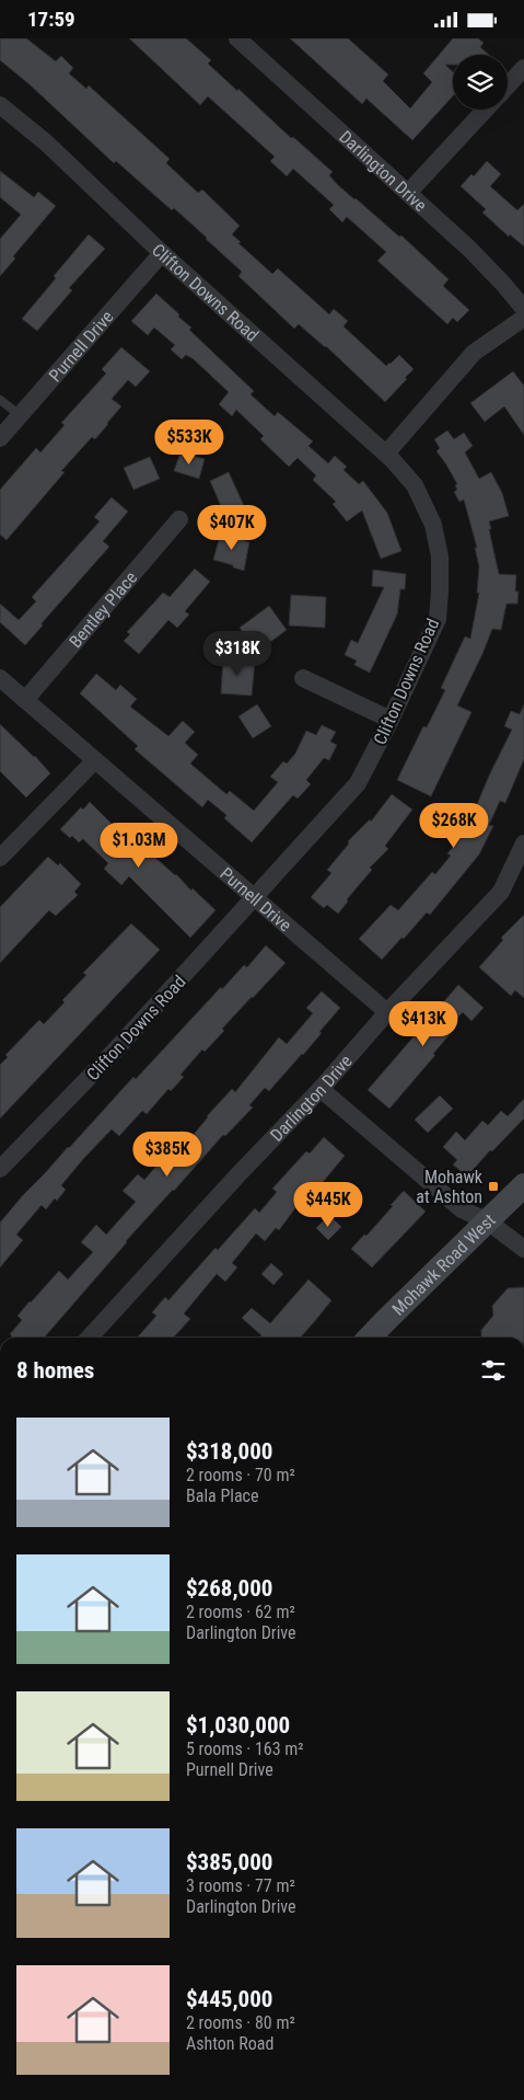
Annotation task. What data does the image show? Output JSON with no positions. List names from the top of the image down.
{
  "streets": {
    "main road": ["Mohawk Road West"],
    "street": [
      "Darlington Drive",
      "Clifton Downs Road",
      "Purnell Drive",
      "Bentley Place"
    ]
  },
  "crossings": [
    ["Darlington Drive", "Purnell Drive"],
    ["Clifton Downs Road", "Purnell Drive"],
    ["Purnell Drive", "Bentley Place"]
  ],
  "places": {
    "transit": ["Mohawk at Ashton"]
  },
  "page": {
    "status": "17:59",
    "price": [
      "$533K",
      "$407K",
      "$318K",
      "$268K",
      "$1.03M",
      "$413K",
      "$385K",
      "$445K"
    ],
    "heading": "8 homes",
    "list": [
      {
        "name": "$318,000",
        "note": "2 rooms · 70 m² · Bala Place"
      },
      {
        "name": "$268,000",
        "note": "2 rooms · 62 m² · Darlington Drive"
      },
      {
        "name": "$1,030,000",
        "note": "5 rooms · 163 m² · Purnell Drive"
      },
      {
        "name": "$385,000",
        "note": "3 rooms · 77 m² · Darlington Drive"
      },
      {
        "name": "$445,000",
        "note": "2 rooms · 80 m² · Ashton Road"
      }
    ]
  }
}
